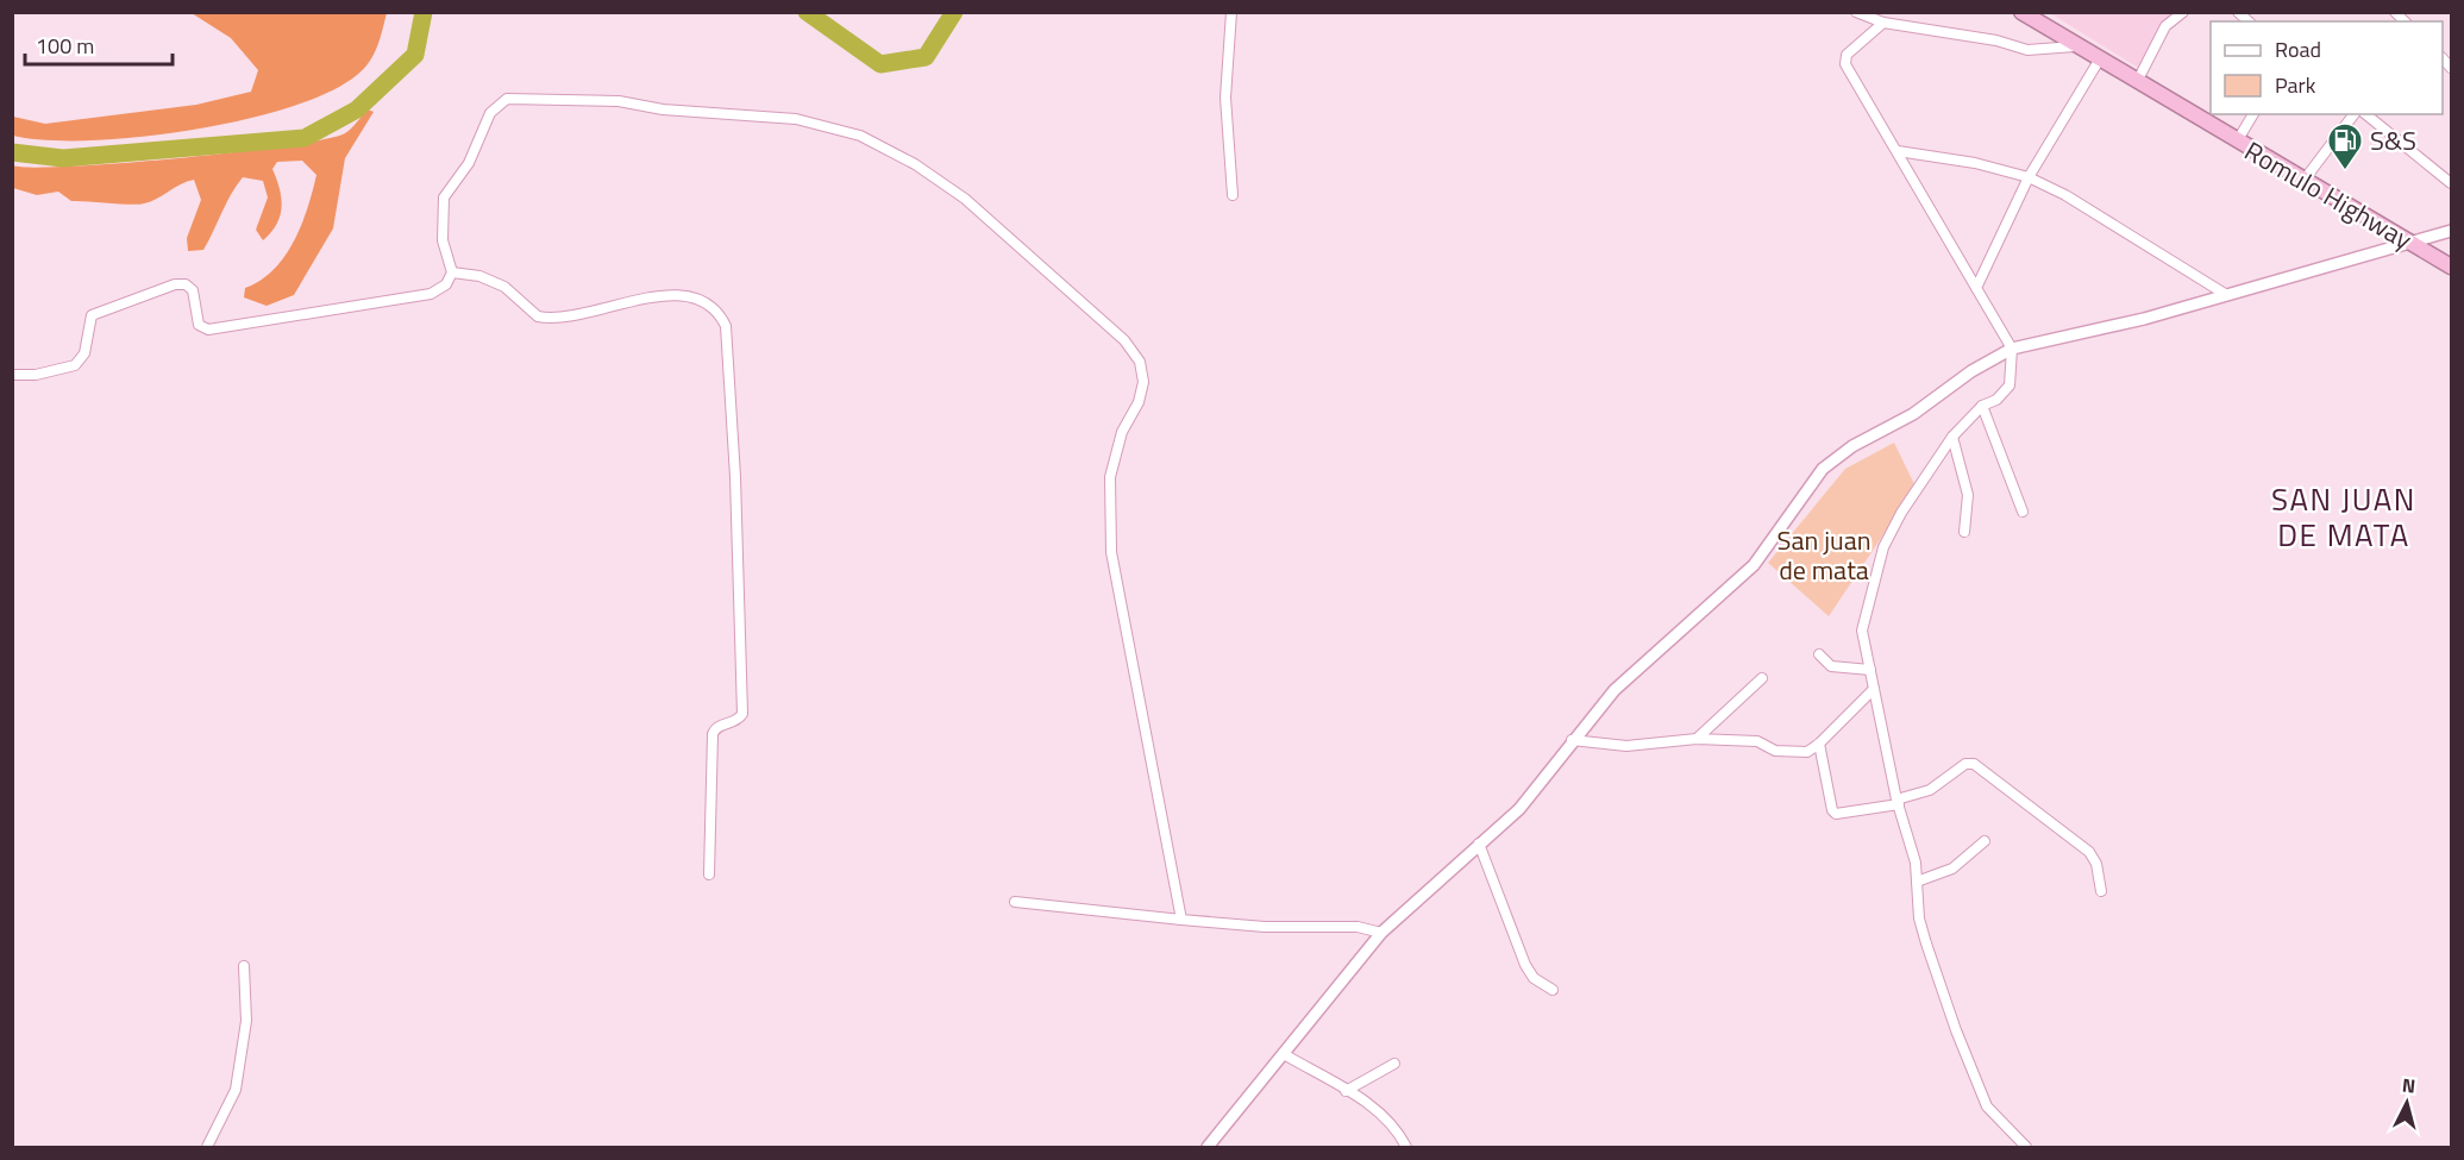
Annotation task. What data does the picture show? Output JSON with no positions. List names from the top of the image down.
{
  "streets": {
    "highway": ["Romulo Highway"]
  },
  "districts": ["SAN JUAN DE MATA"],
  "parks": ["San juan de mata"],
  "places": {
    "fuel station": ["S&S"]
  },
  "legend": ["Road", "Park"],
  "scale_bar": "100 m",
  "north": "top"
}
